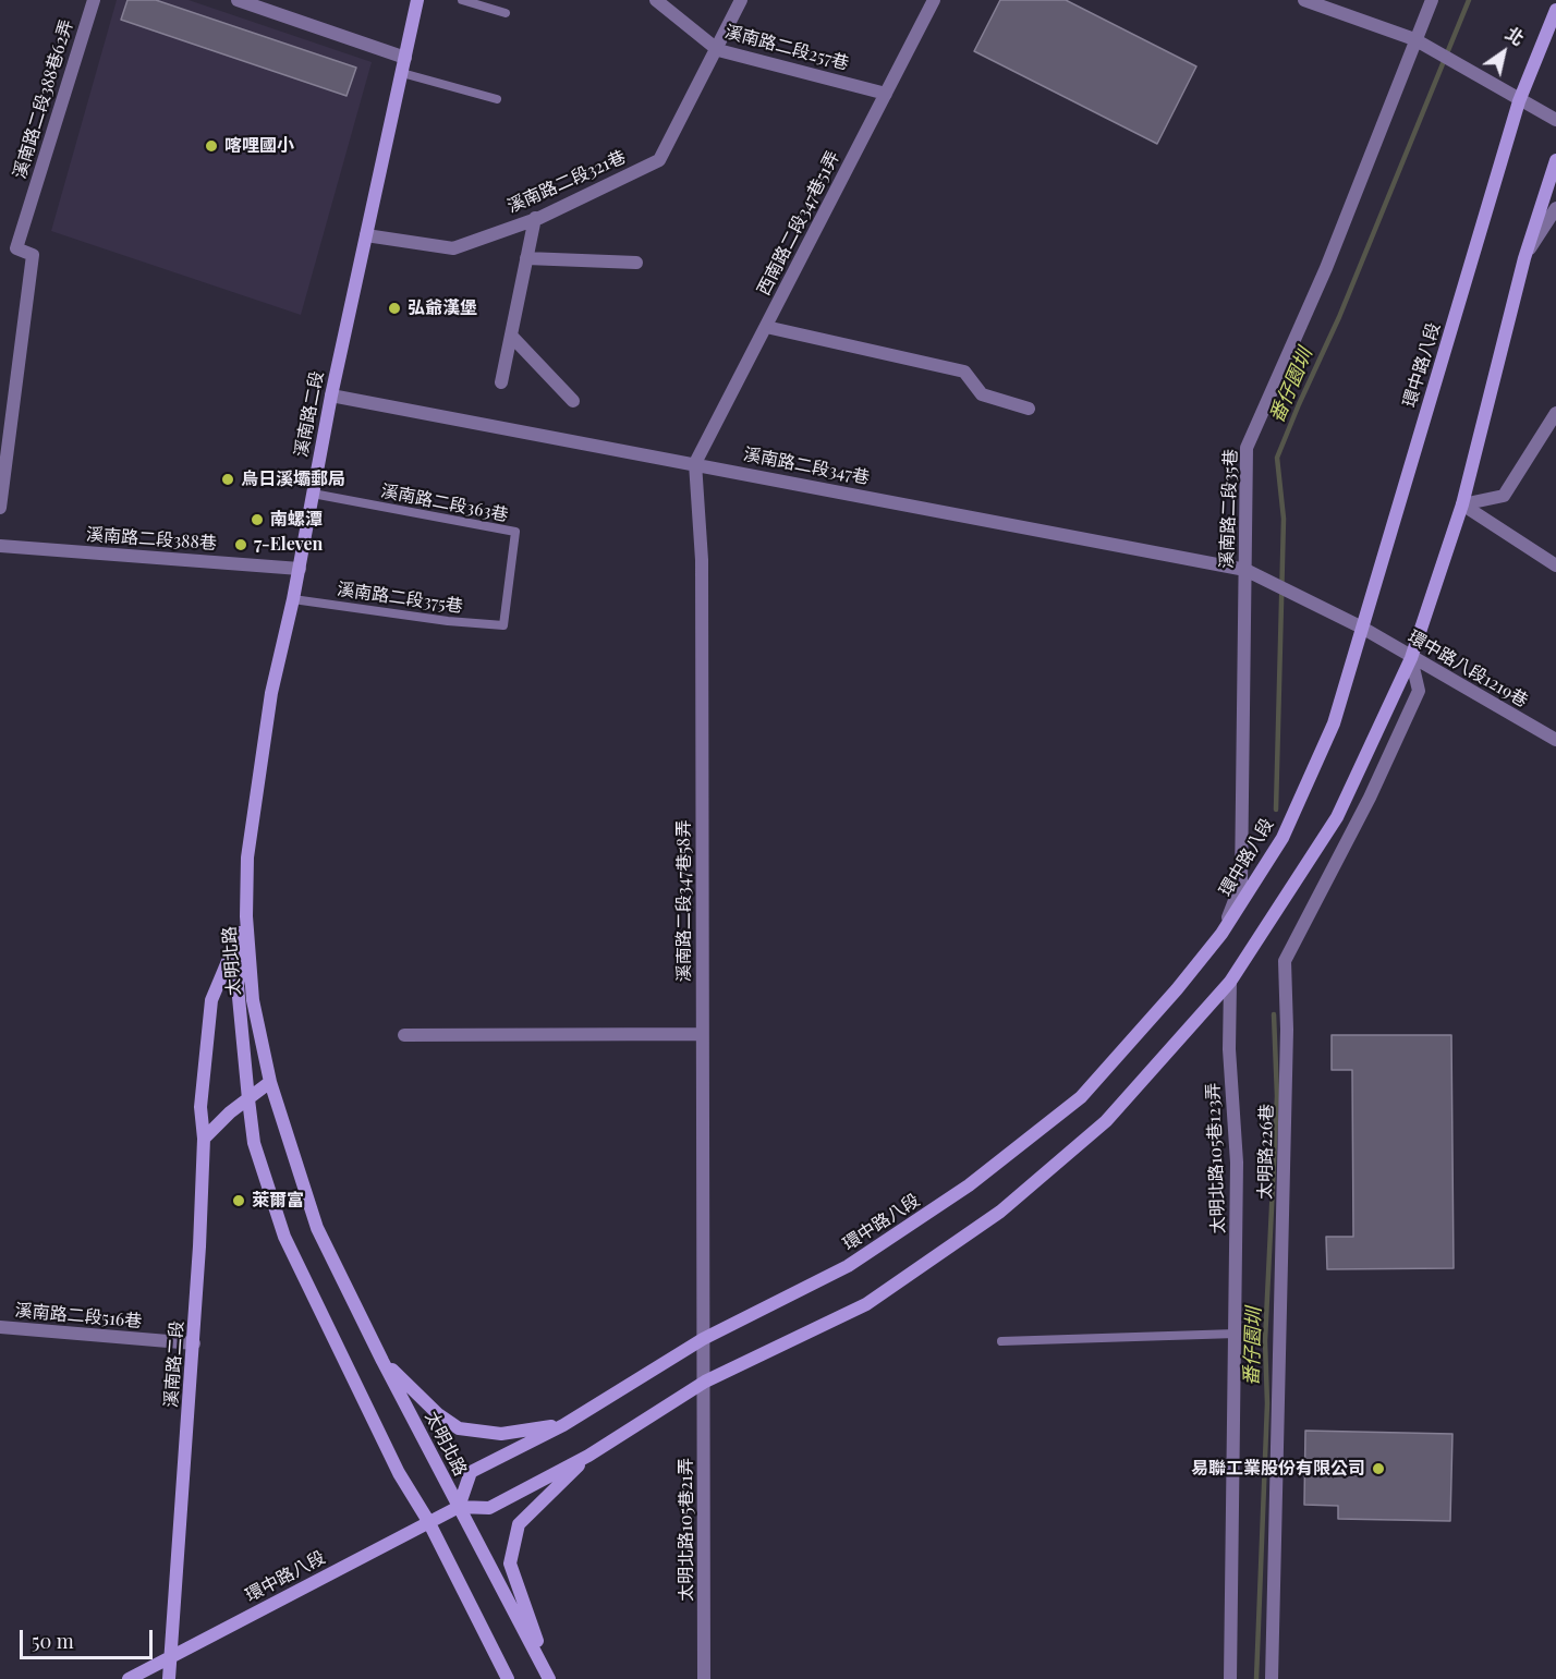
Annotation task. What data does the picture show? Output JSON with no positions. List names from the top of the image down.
{
  "streets": {
    "street": [
      "溪南路二段257巷",
      "溪南路二段388巷62弄",
      "溪南路二段321巷",
      "西南路二段347巷51弄",
      "環中路八段",
      "溪南路二段",
      "溪南路二段347巷",
      "溪南路二段35巷",
      "溪南路二段388巷",
      "環中路八段1219巷",
      "溪南路二段347巷58弄",
      "太明北路",
      "太明路226巷",
      "太明北路105巷123弄",
      "溪南路二段516巷",
      "太明北路105巷21弄"
    ],
    "lane": ["溪南路二段363巷", "溪南路二段375巷"]
  },
  "crossings": [
    ["溪南路二段257巷", "溪南路二段321巷"],
    ["溪南路二段257巷", "西南路二段347巷51弄"],
    ["溪南路二段321巷", "溪南路二段"],
    ["西南路二段347巷51弄", "溪南路二段347巷"],
    ["西南路二段347巷51弄", "溪南路二段347巷58弄"],
    ["環中路八段", "溪南路二段"],
    ["環中路八段", "溪南路二段35巷"],
    ["環中路八段", "環中路八段1219巷"],
    ["環中路八段", "溪南路二段347巷58弄"],
    ["環中路八段", "太明北路"],
    ["環中路八段", "太明路226巷"],
    ["環中路八段", "太明北路105巷123弄"],
    ["環中路八段", "太明北路105巷21弄"],
    ["溪南路二段", "溪南路二段347巷"],
    ["溪南路二段", "溪南路二段363巷"],
    ["溪南路二段", "溪南路二段388巷"],
    ["溪南路二段", "溪南路二段375巷"],
    ["溪南路二段", "太明北路"],
    ["溪南路二段", "溪南路二段516巷"],
    ["溪南路二段347巷", "溪南路二段35巷"],
    ["溪南路二段347巷", "環中路八段1219巷"],
    ["溪南路二段347巷", "溪南路二段347巷58弄"],
    ["溪南路二段363巷", "溪南路二段375巷"],
    ["環中路八段1219巷", "太明路226巷"],
    ["溪南路二段347巷58弄", "太明北路105巷21弄"]
  ],
  "water": ["番仔園圳"],
  "places": [
    "喀哩國小",
    "弘爺漢堡",
    "烏日溪壩郵局",
    "南螺潭",
    "7-Eleven",
    "萊爾富",
    "易聯工業股份有限公司"
  ],
  "scale_bar": "50 m",
  "north": "top right"
}
